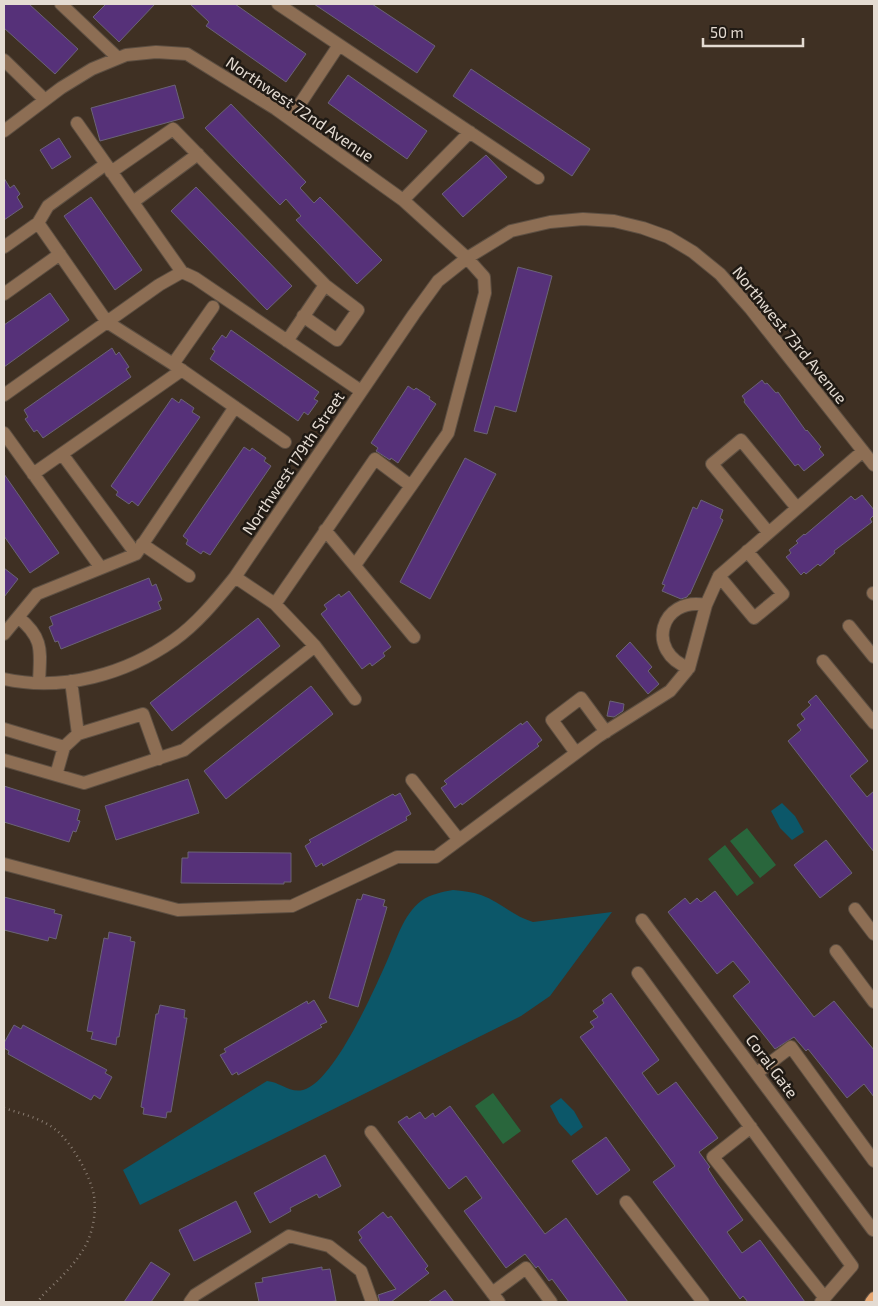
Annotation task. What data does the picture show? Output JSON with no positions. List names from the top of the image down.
{
  "streets": {
    "street": [
      "Northwest 72nd Avenue",
      "Northwest 73rd Avenue",
      "Northwest 179th Street",
      "Coral Gate"
    ]
  },
  "crossings": [
    ["Northwest 72nd Avenue", "Northwest 179th Street"],
    ["Northwest 73rd Avenue", "Northwest 179th Street"]
  ],
  "scale_bar": "50 m"
}
